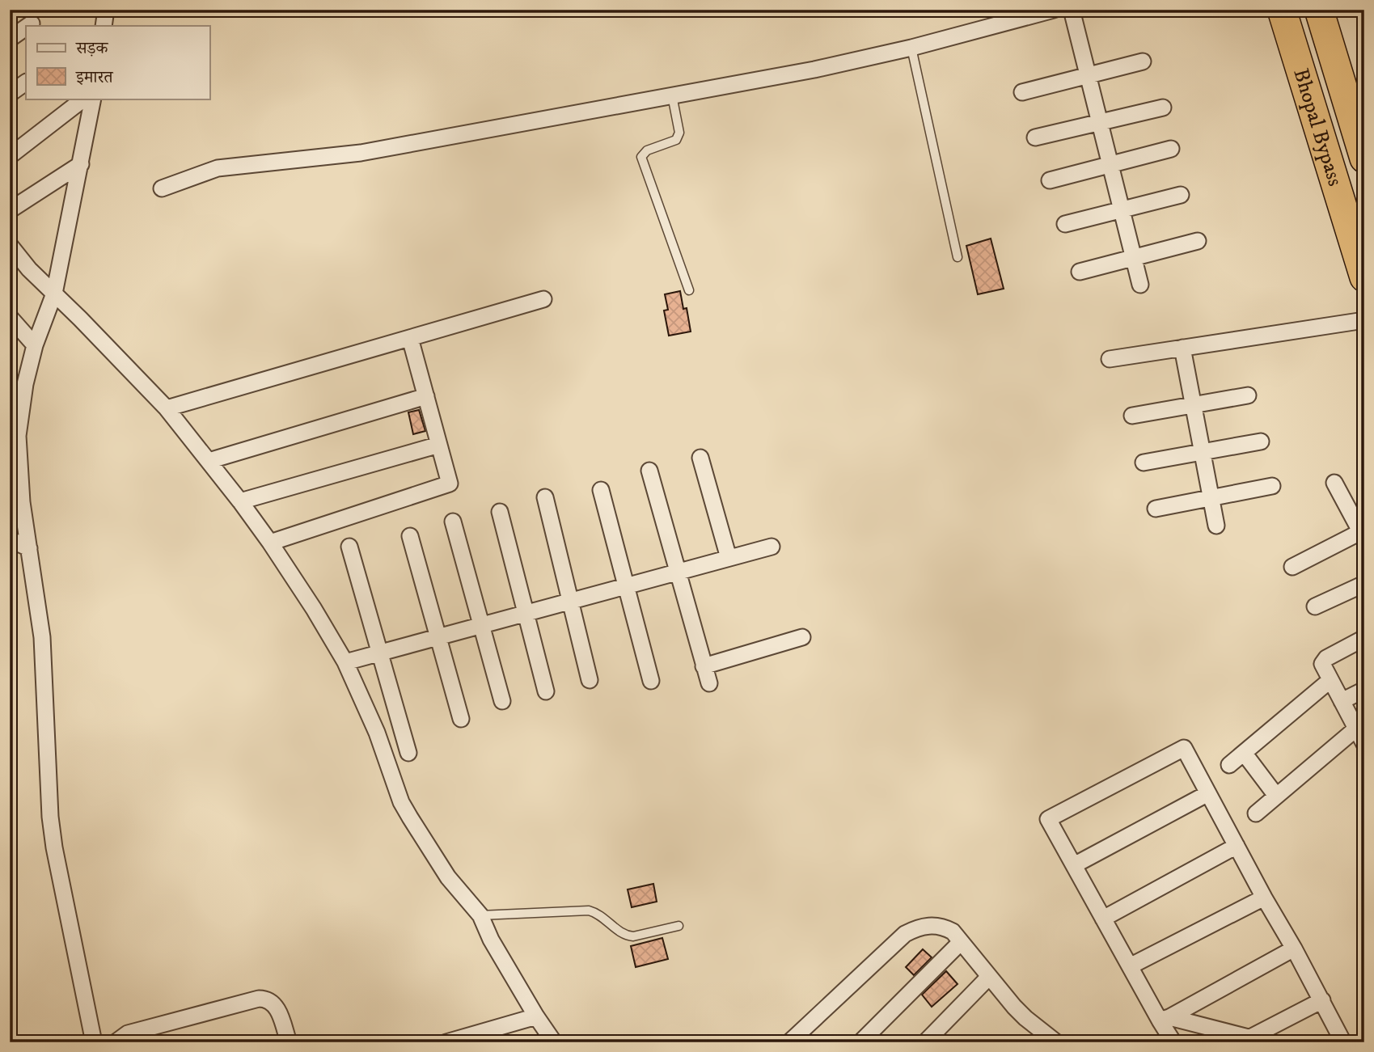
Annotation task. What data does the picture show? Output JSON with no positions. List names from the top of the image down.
{
  "streets": {
    "highway": ["Bhopal Bypass"]
  },
  "legend": ["सड़क", "इमारत"]
}
